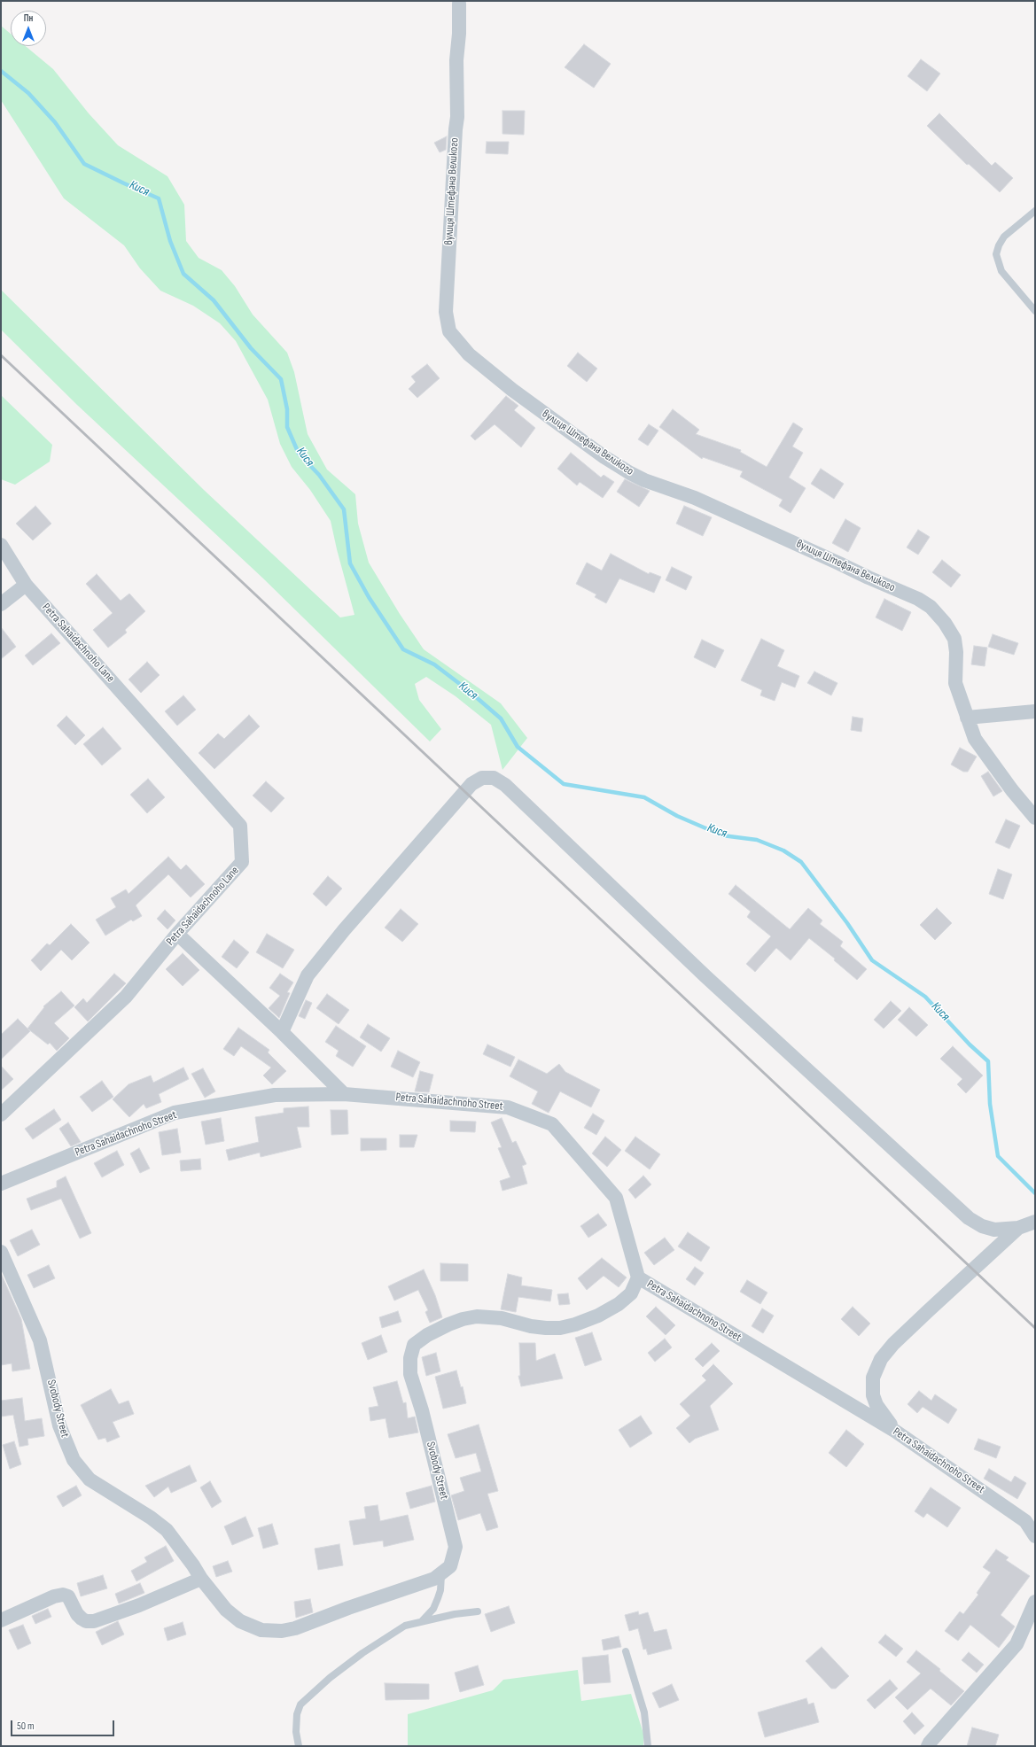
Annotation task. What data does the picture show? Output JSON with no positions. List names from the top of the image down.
{
  "streets": {
    "street": [
      "вулиця Штефана Великого",
      "Petra Sahaidachnoho Lane",
      "Petra Sahaidachnoho Street",
      "Svobody Street"
    ]
  },
  "crossings": [
    ["Petra Sahaidachnoho Street", "Svobody Street"]
  ],
  "water": ["Кися"],
  "scale_bar": "50 m",
  "north": "top"
}
